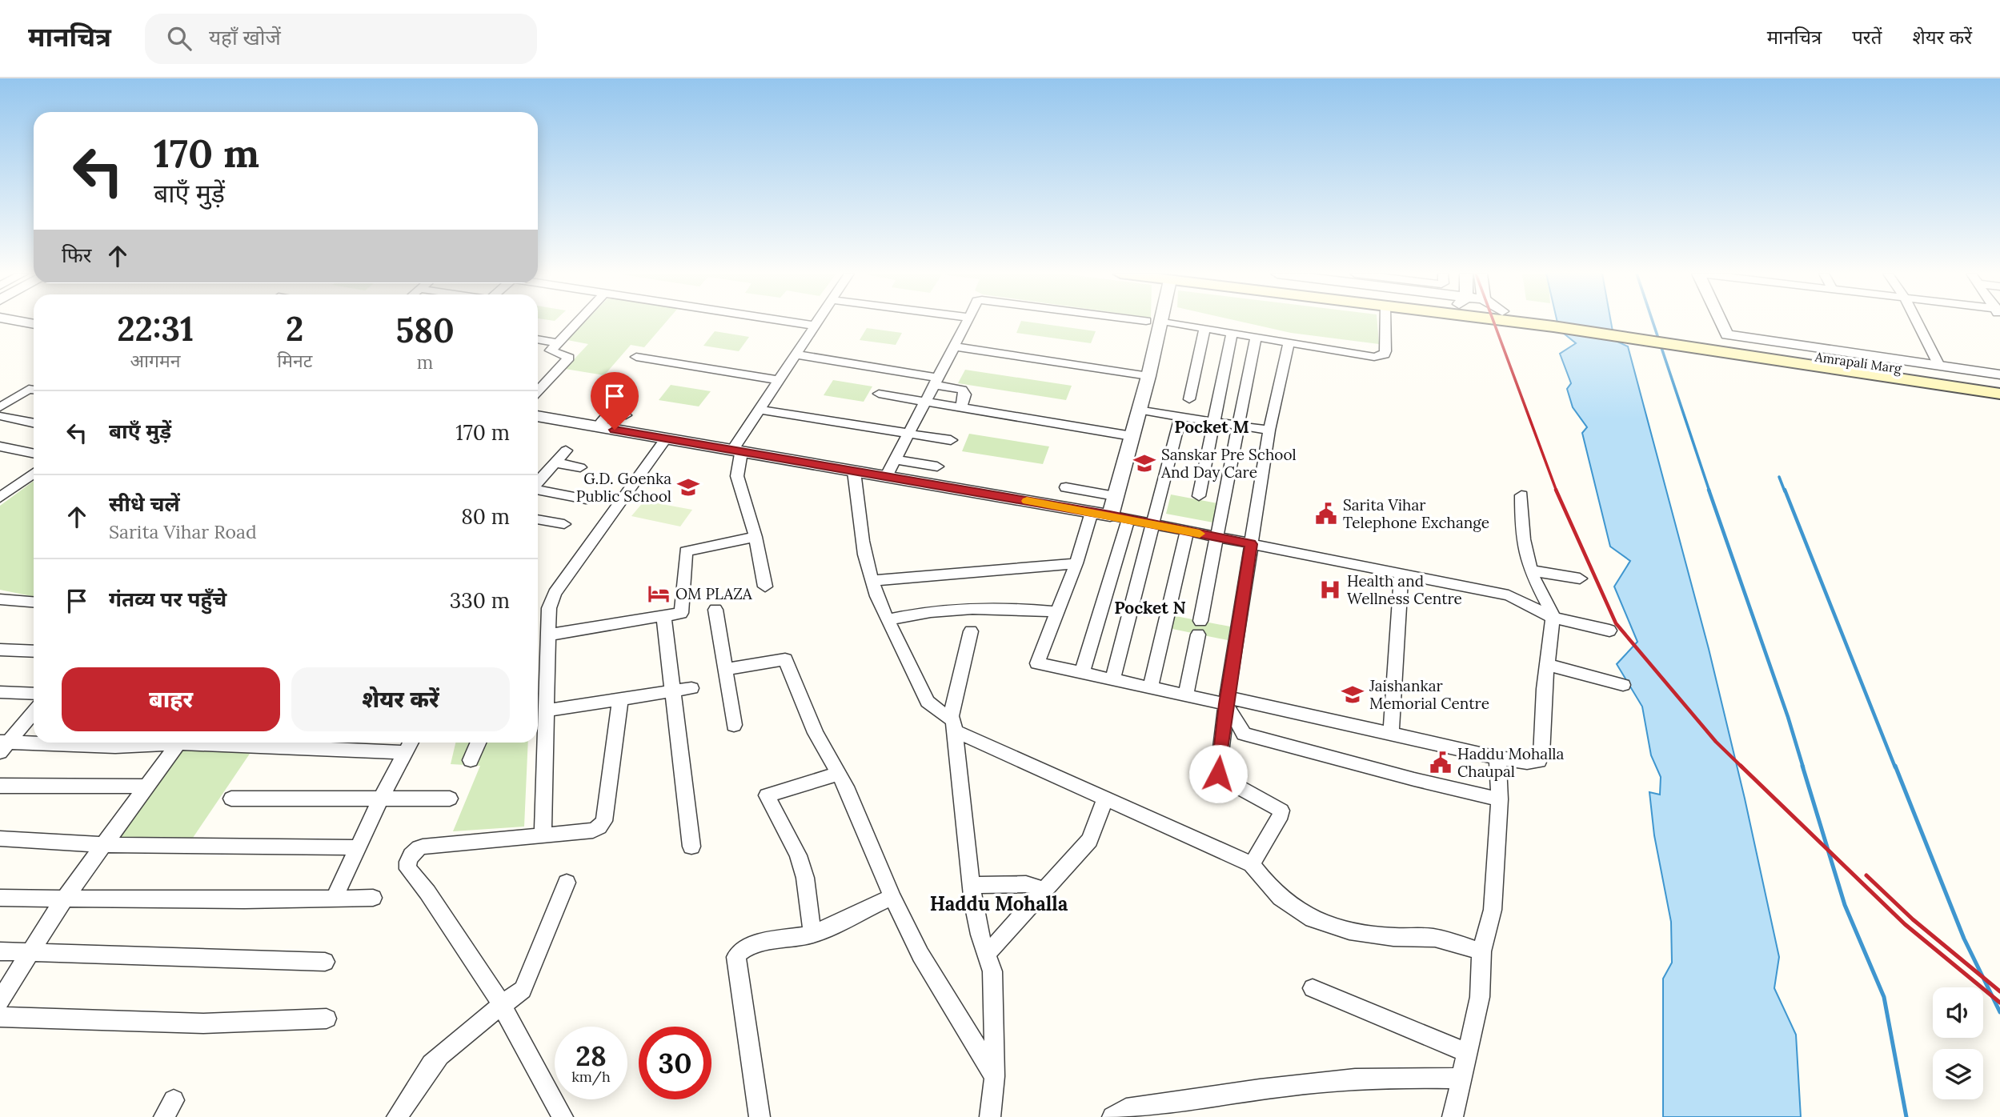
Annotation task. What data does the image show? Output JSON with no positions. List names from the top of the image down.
{
  "streets": {
    "main road": ["Amrapali Marg"]
  },
  "districts": ["Pocket M", "Pocket N", "Haddu Mohalla"],
  "places": {
    "school or university": ["Sanskar Pre School And Day Care", "G.D. Goenka Public School", "Jaishankar Memorial Centre"],
    "public building": ["Sarita Vihar Telephone Exchange", "Haddu Mohalla Chaupal"],
    "hospital": ["Health and Wellness Centre"],
    "hotel": ["OM PLAZA"]
  },
  "page": {
    "header": "मानचित्र",
    "search": "यहाँ खोजें",
    "nav": ["मानचित्र", "परतें", "शेयर करें"],
    "turn": ["170 m", "बाएँ मुड़ें"],
    "then": "फिर",
    "eta": [
      "22:31",
      "आगमन",
      "2",
      "मिनट",
      "580",
      "m"
    ],
    "list": [
      {
        "name": "बाएँ मुड़ें",
        "value": "170 m"
      },
      {
        "name": "सीधे चलें",
        "note": "Sarita Vihar Road",
        "value": "80 m"
      },
      {
        "name": "गंतव्य पर पहुँचे",
        "value": "330 m"
      }
    ],
    "buttons": ["बाहर", "शेयर करें"],
    "speed": "28 km/h",
    "limit": "30"
  }
}
